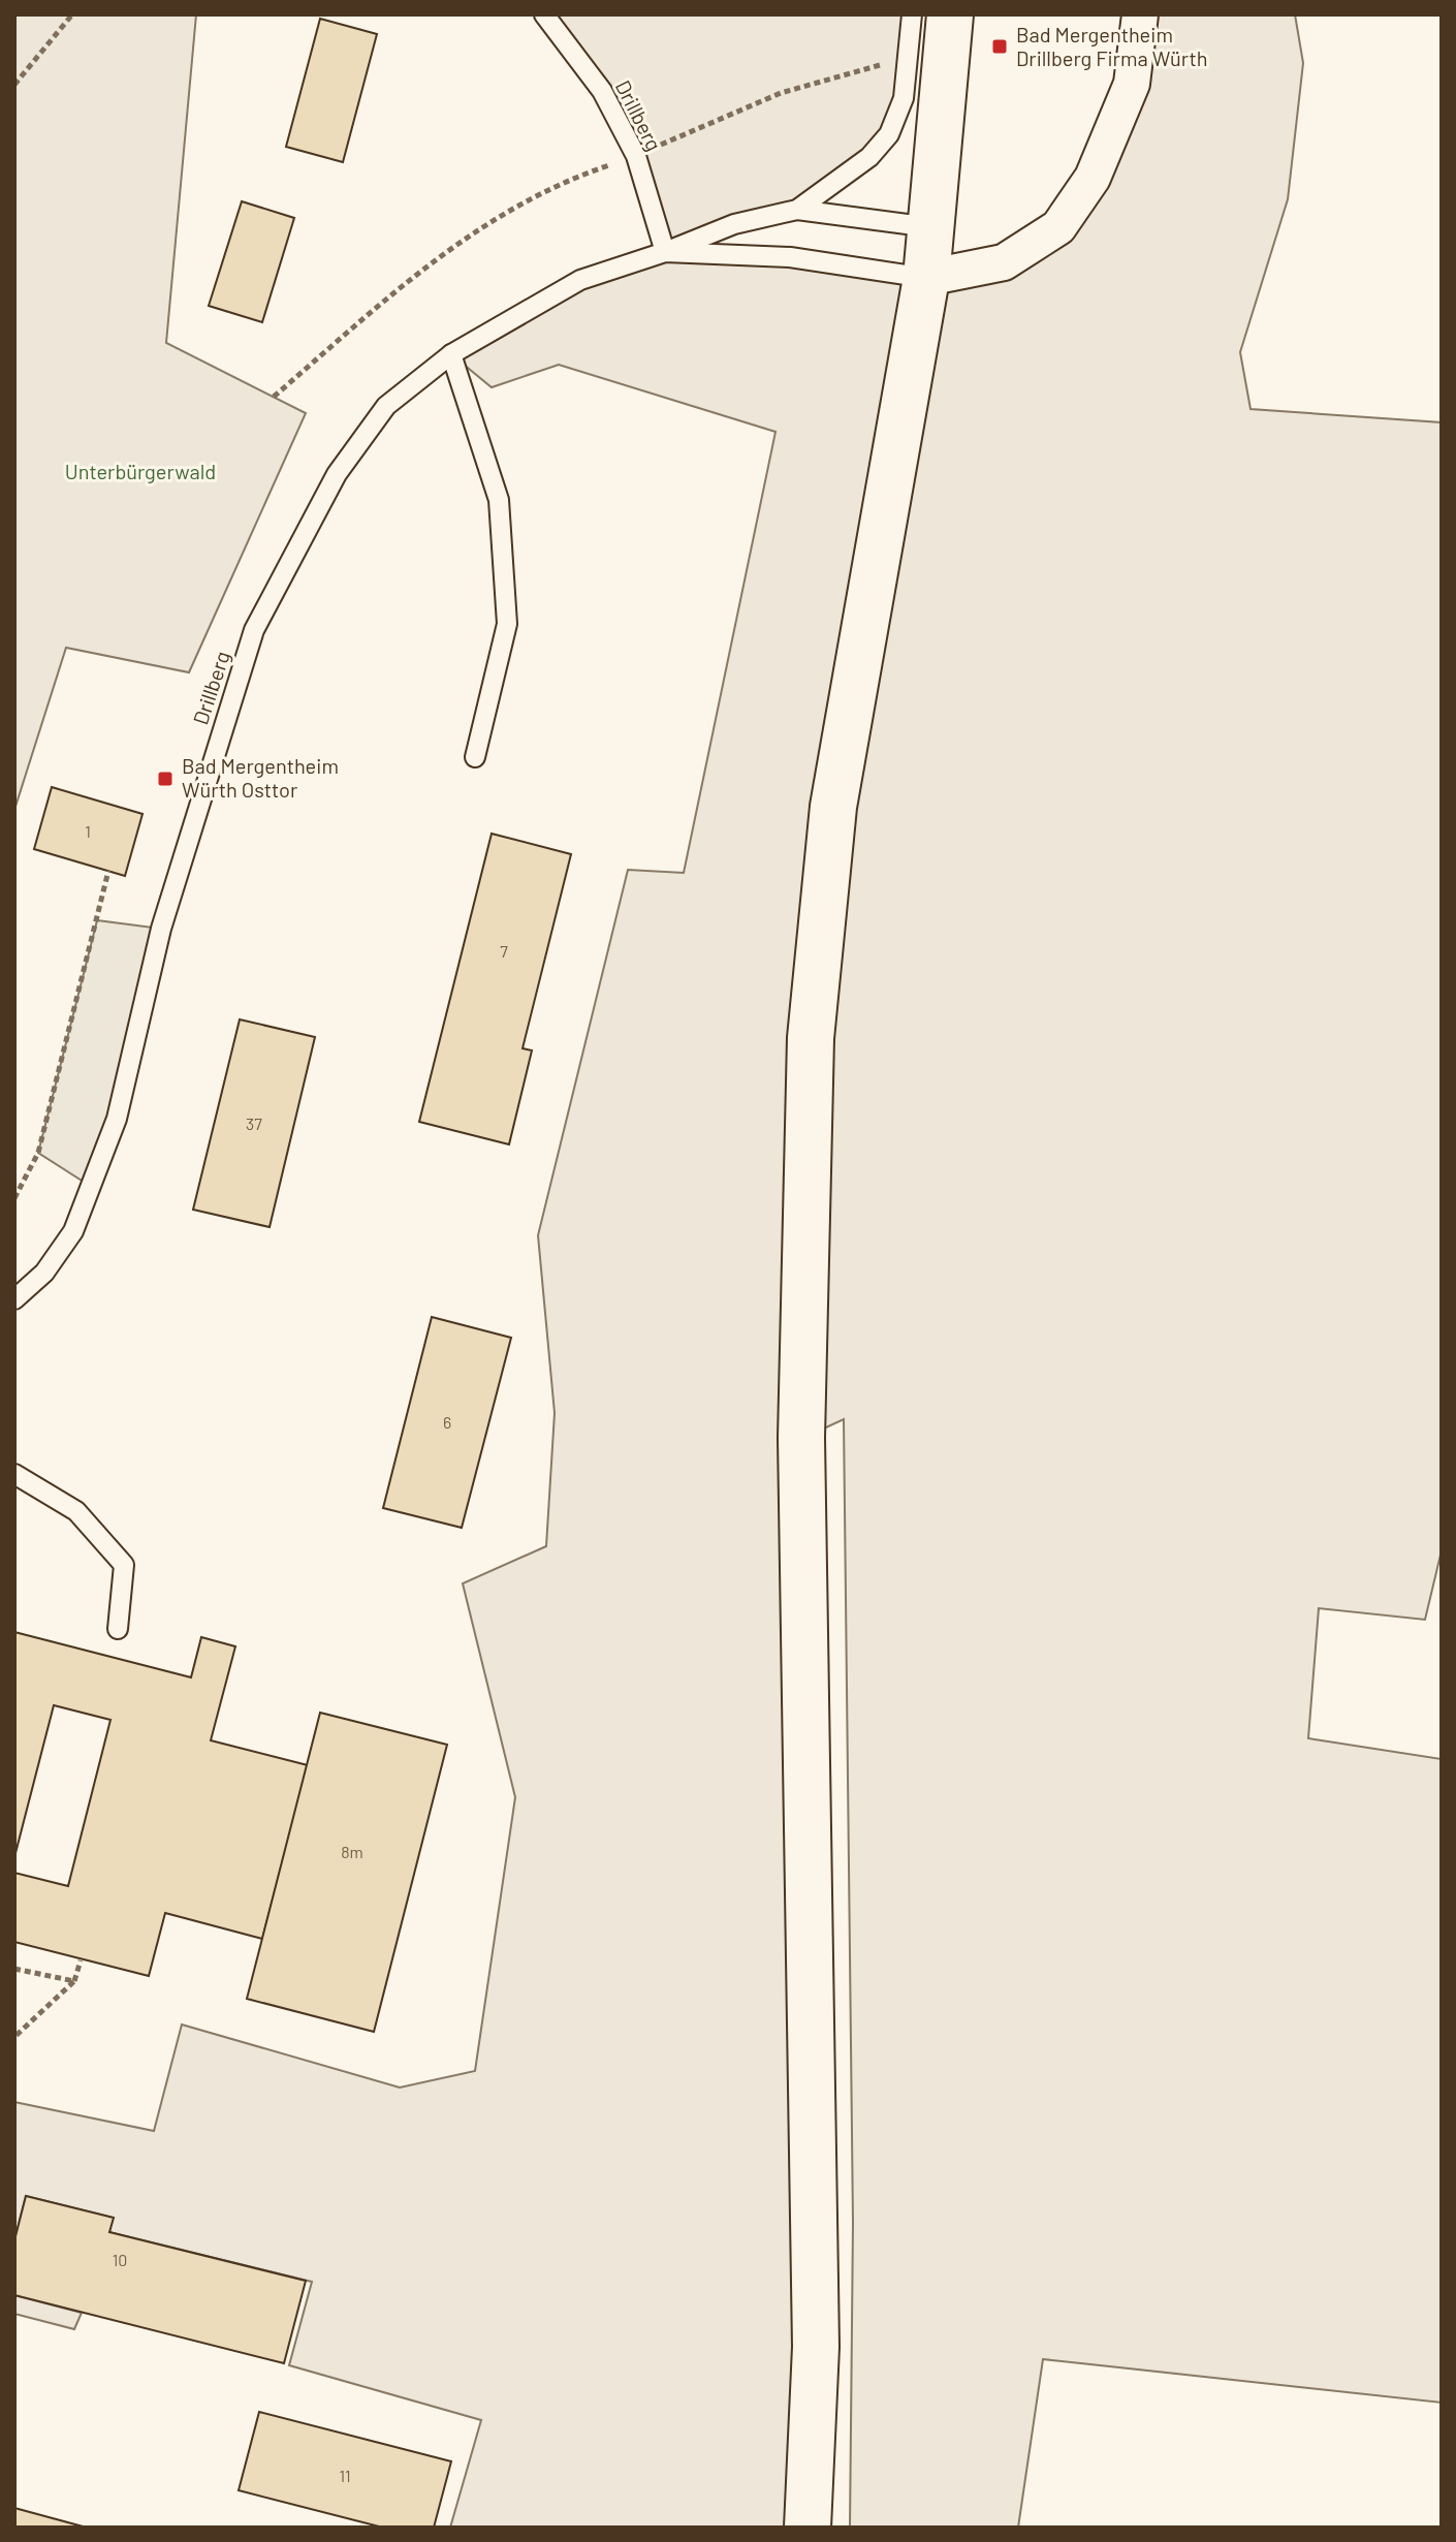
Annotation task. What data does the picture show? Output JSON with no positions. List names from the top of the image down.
{
  "streets": {
    "lane": ["Drillberg"]
  },
  "parks": ["Unterbürgerwald"],
  "places": {
    "transit": ["Bad Mergentheim Drillberg Firma Würth", "Bad Mergentheim Würth Osttor"]
  },
  "house_numbers": [
    "1",
    "7",
    "37",
    "6",
    "8m",
    "10",
    "11"
  ]
}
